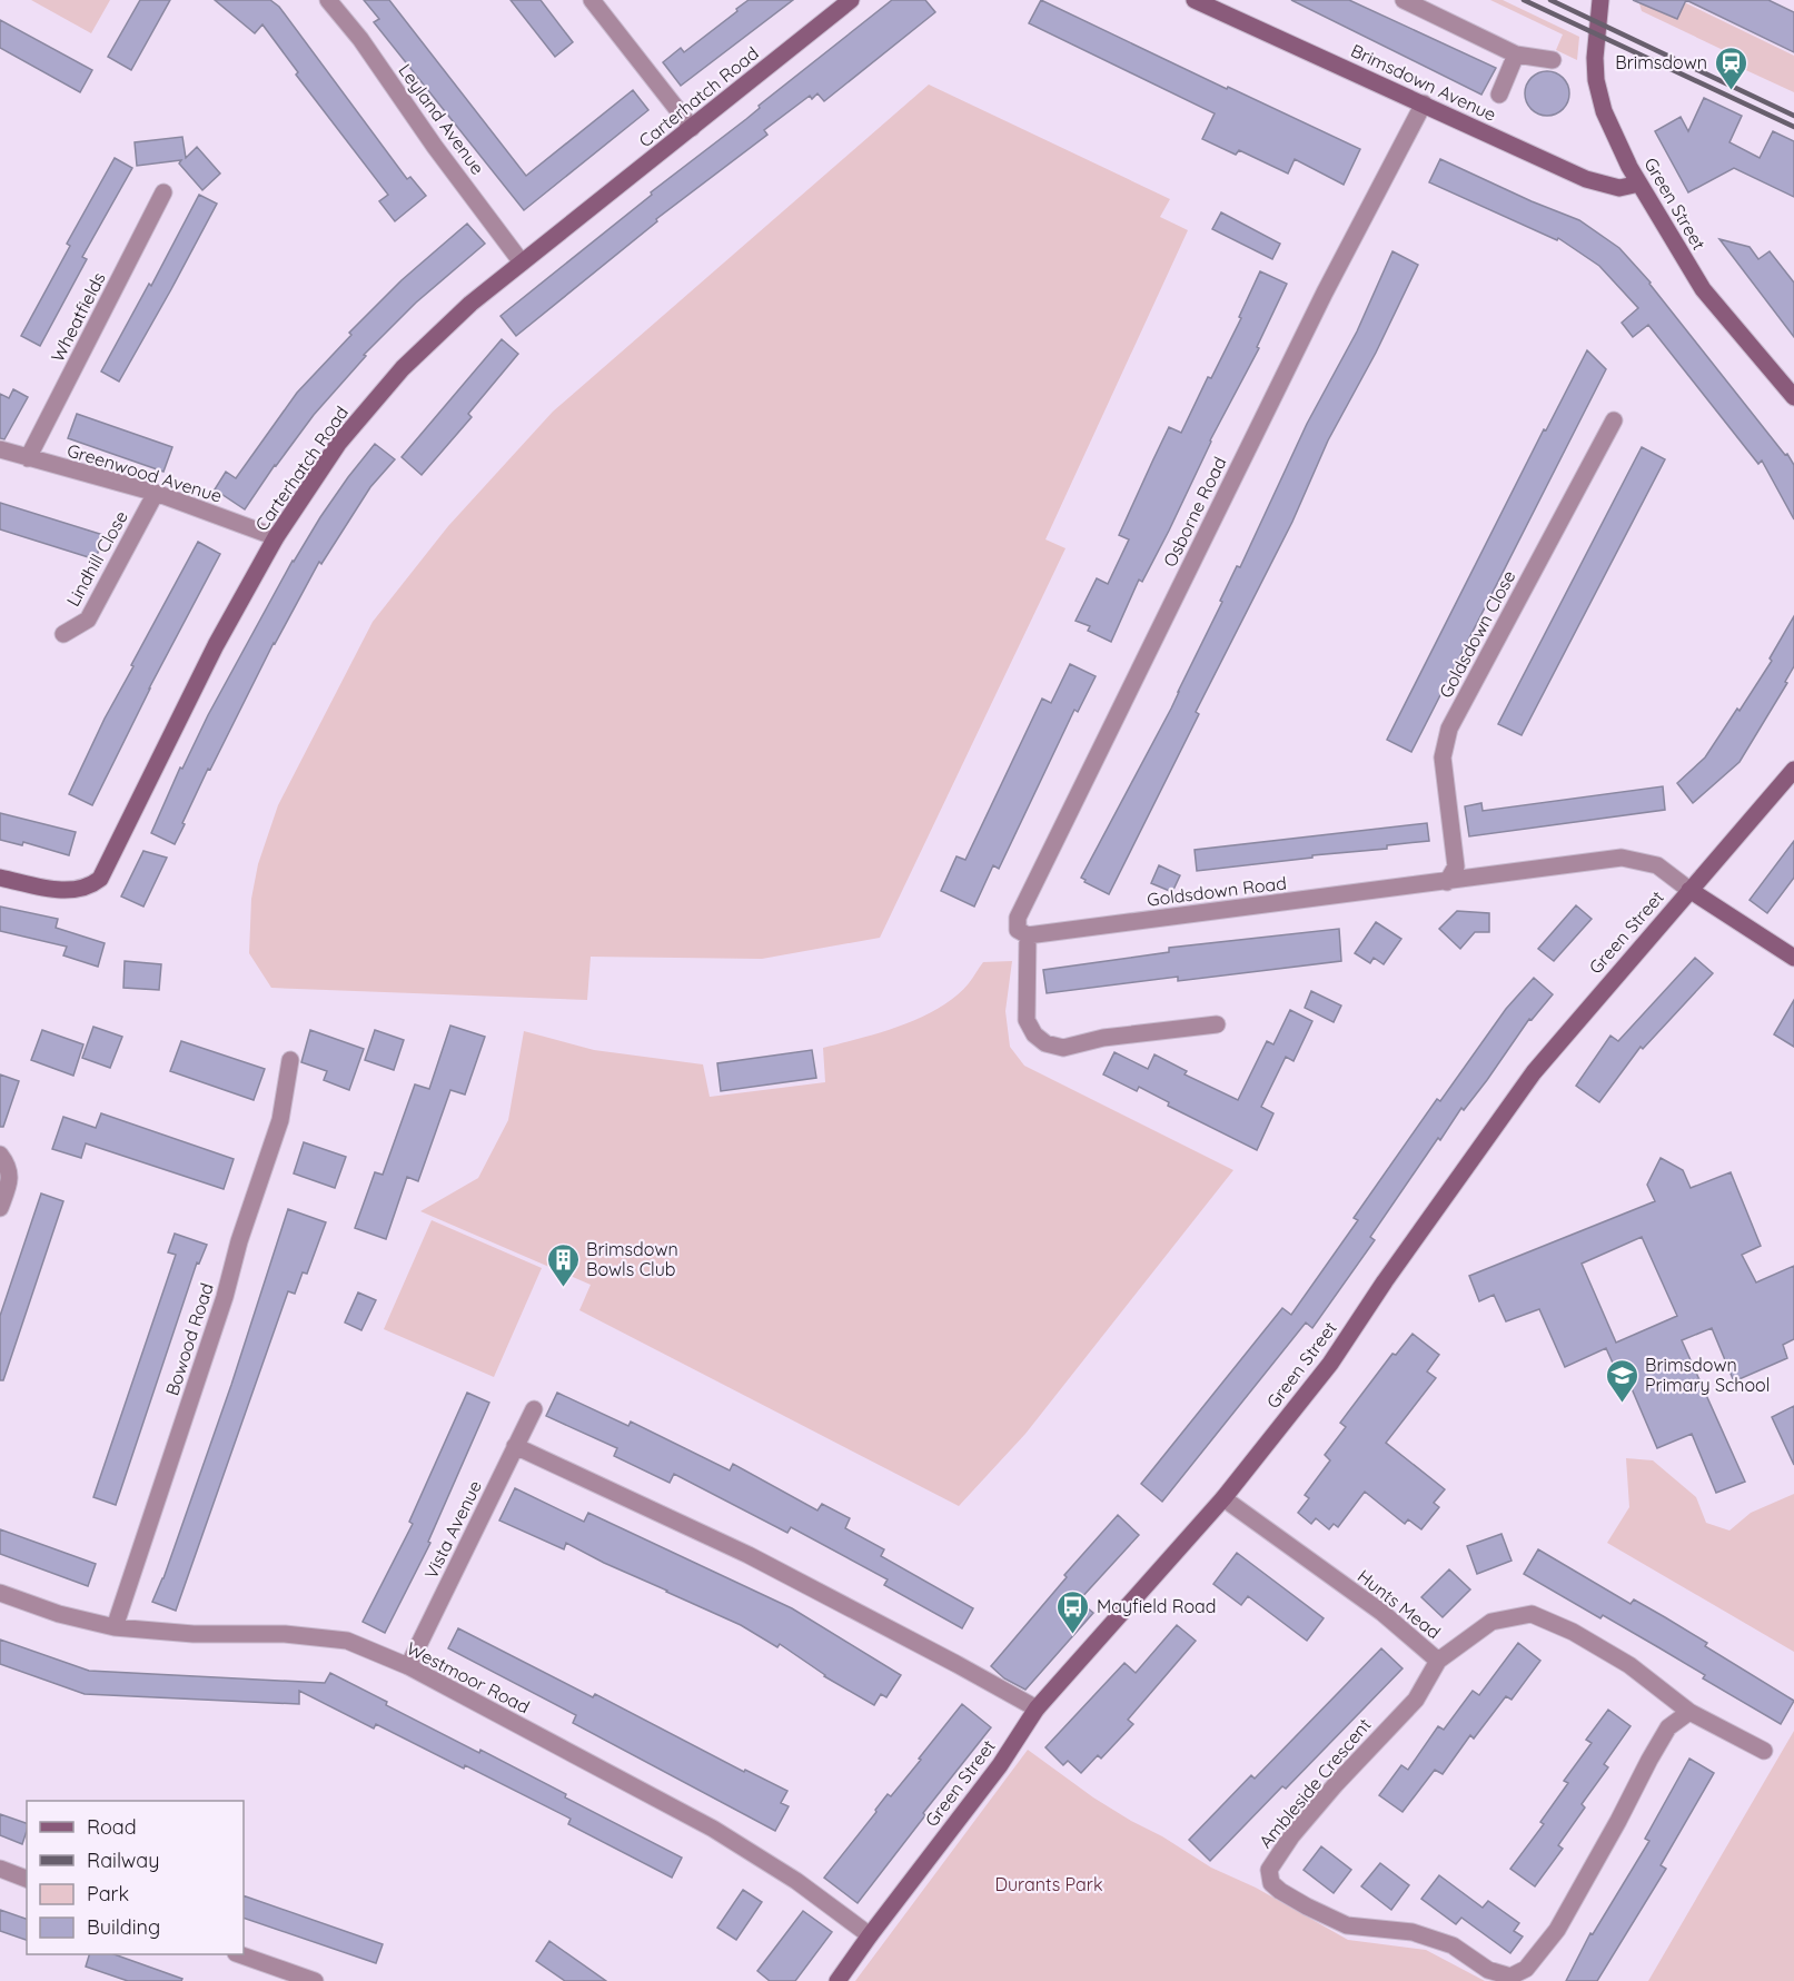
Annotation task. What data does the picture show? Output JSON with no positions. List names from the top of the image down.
{
  "streets": {
    "street": [
      "Brimsdown Avenue",
      "Carterhatch Road",
      "Leyland Avenue",
      "Green Street",
      "Wheatfields",
      "Greenwood Avenue",
      "Osborne Road",
      "Lindhill Close",
      "Goldsdown Close",
      "Goldsdown Road",
      "Bowood Road",
      "Vista Avenue",
      "Hunts Mead",
      "Westmoor Road",
      "Ambleside Crescent"
    ]
  },
  "crossings": [
    ["Brimsdown Avenue", "Green Street"],
    ["Brimsdown Avenue", "Osborne Road"],
    ["Carterhatch Road", "Leyland Avenue"],
    ["Carterhatch Road", "Greenwood Avenue"],
    ["Green Street", "Goldsdown Road"],
    ["Green Street", "Hunts Mead"],
    ["Green Street", "Westmoor Road"],
    ["Wheatfields", "Greenwood Avenue"],
    ["Greenwood Avenue", "Lindhill Close"],
    ["Osborne Road", "Goldsdown Road"],
    ["Goldsdown Close", "Goldsdown Road"],
    ["Bowood Road", "Westmoor Road"],
    ["Vista Avenue", "Westmoor Road"],
    ["Hunts Mead", "Ambleside Crescent"]
  ],
  "parks": ["Durants Park"],
  "places": {
    "station": ["Brimsdown"],
    "building": ["Brimsdown Bowls Club"],
    "school or university": ["Brimsdown Primary School"],
    "bus stop": ["Mayfield Road"]
  },
  "legend": [
    "Road",
    "Railway",
    "Park",
    "Building"
  ]
}
